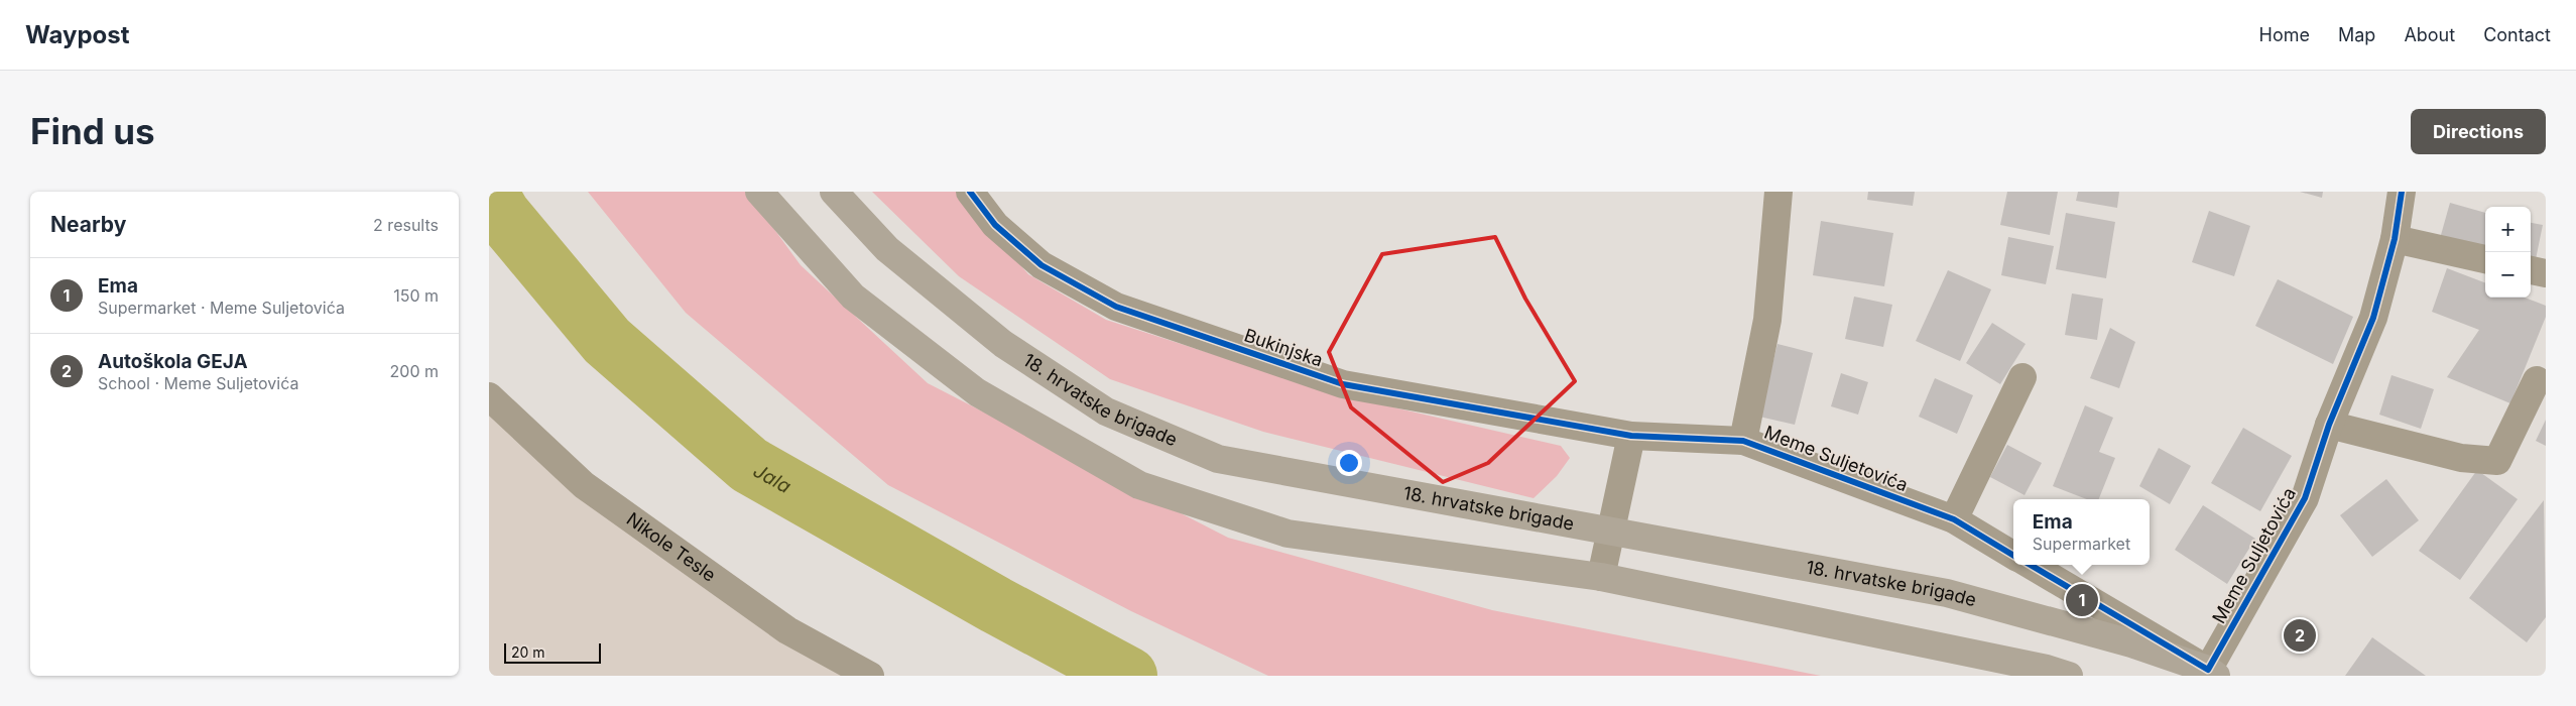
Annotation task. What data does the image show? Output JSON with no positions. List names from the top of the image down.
{
  "streets": {
    "main road": ["18. hrvatske brigade"],
    "street": ["Bukinjska", "Meme Suljetovića", "Nikole Tesle"]
  },
  "crossings": [
    ["Bukinjska", "Meme Suljetovića"],
    ["18. hrvatske brigade", "Meme Suljetovića"]
  ],
  "water": ["Jala"],
  "scale_bar": "20 m",
  "page": {
    "header": "Waypost",
    "nav": [
      "Home",
      "Map",
      "About",
      "Contact"
    ],
    "buttons": "Directions",
    "title": "Find us",
    "heading": ["Nearby", "2 results"],
    "map_buttons": ["+", "−"],
    "list": [
      {
        "mark": "1",
        "name": "Ema",
        "note": "Supermarket · Meme Suljetovića",
        "value": "150 m"
      },
      {
        "mark": "2",
        "name": "Autoškola GEJA",
        "note": "School · Meme Suljetovića",
        "value": "200 m"
      }
    ],
    "popup": ["Ema", "Supermarket"],
    "pins": ["1", "2"],
    "scale": "20 m"
  }
}
